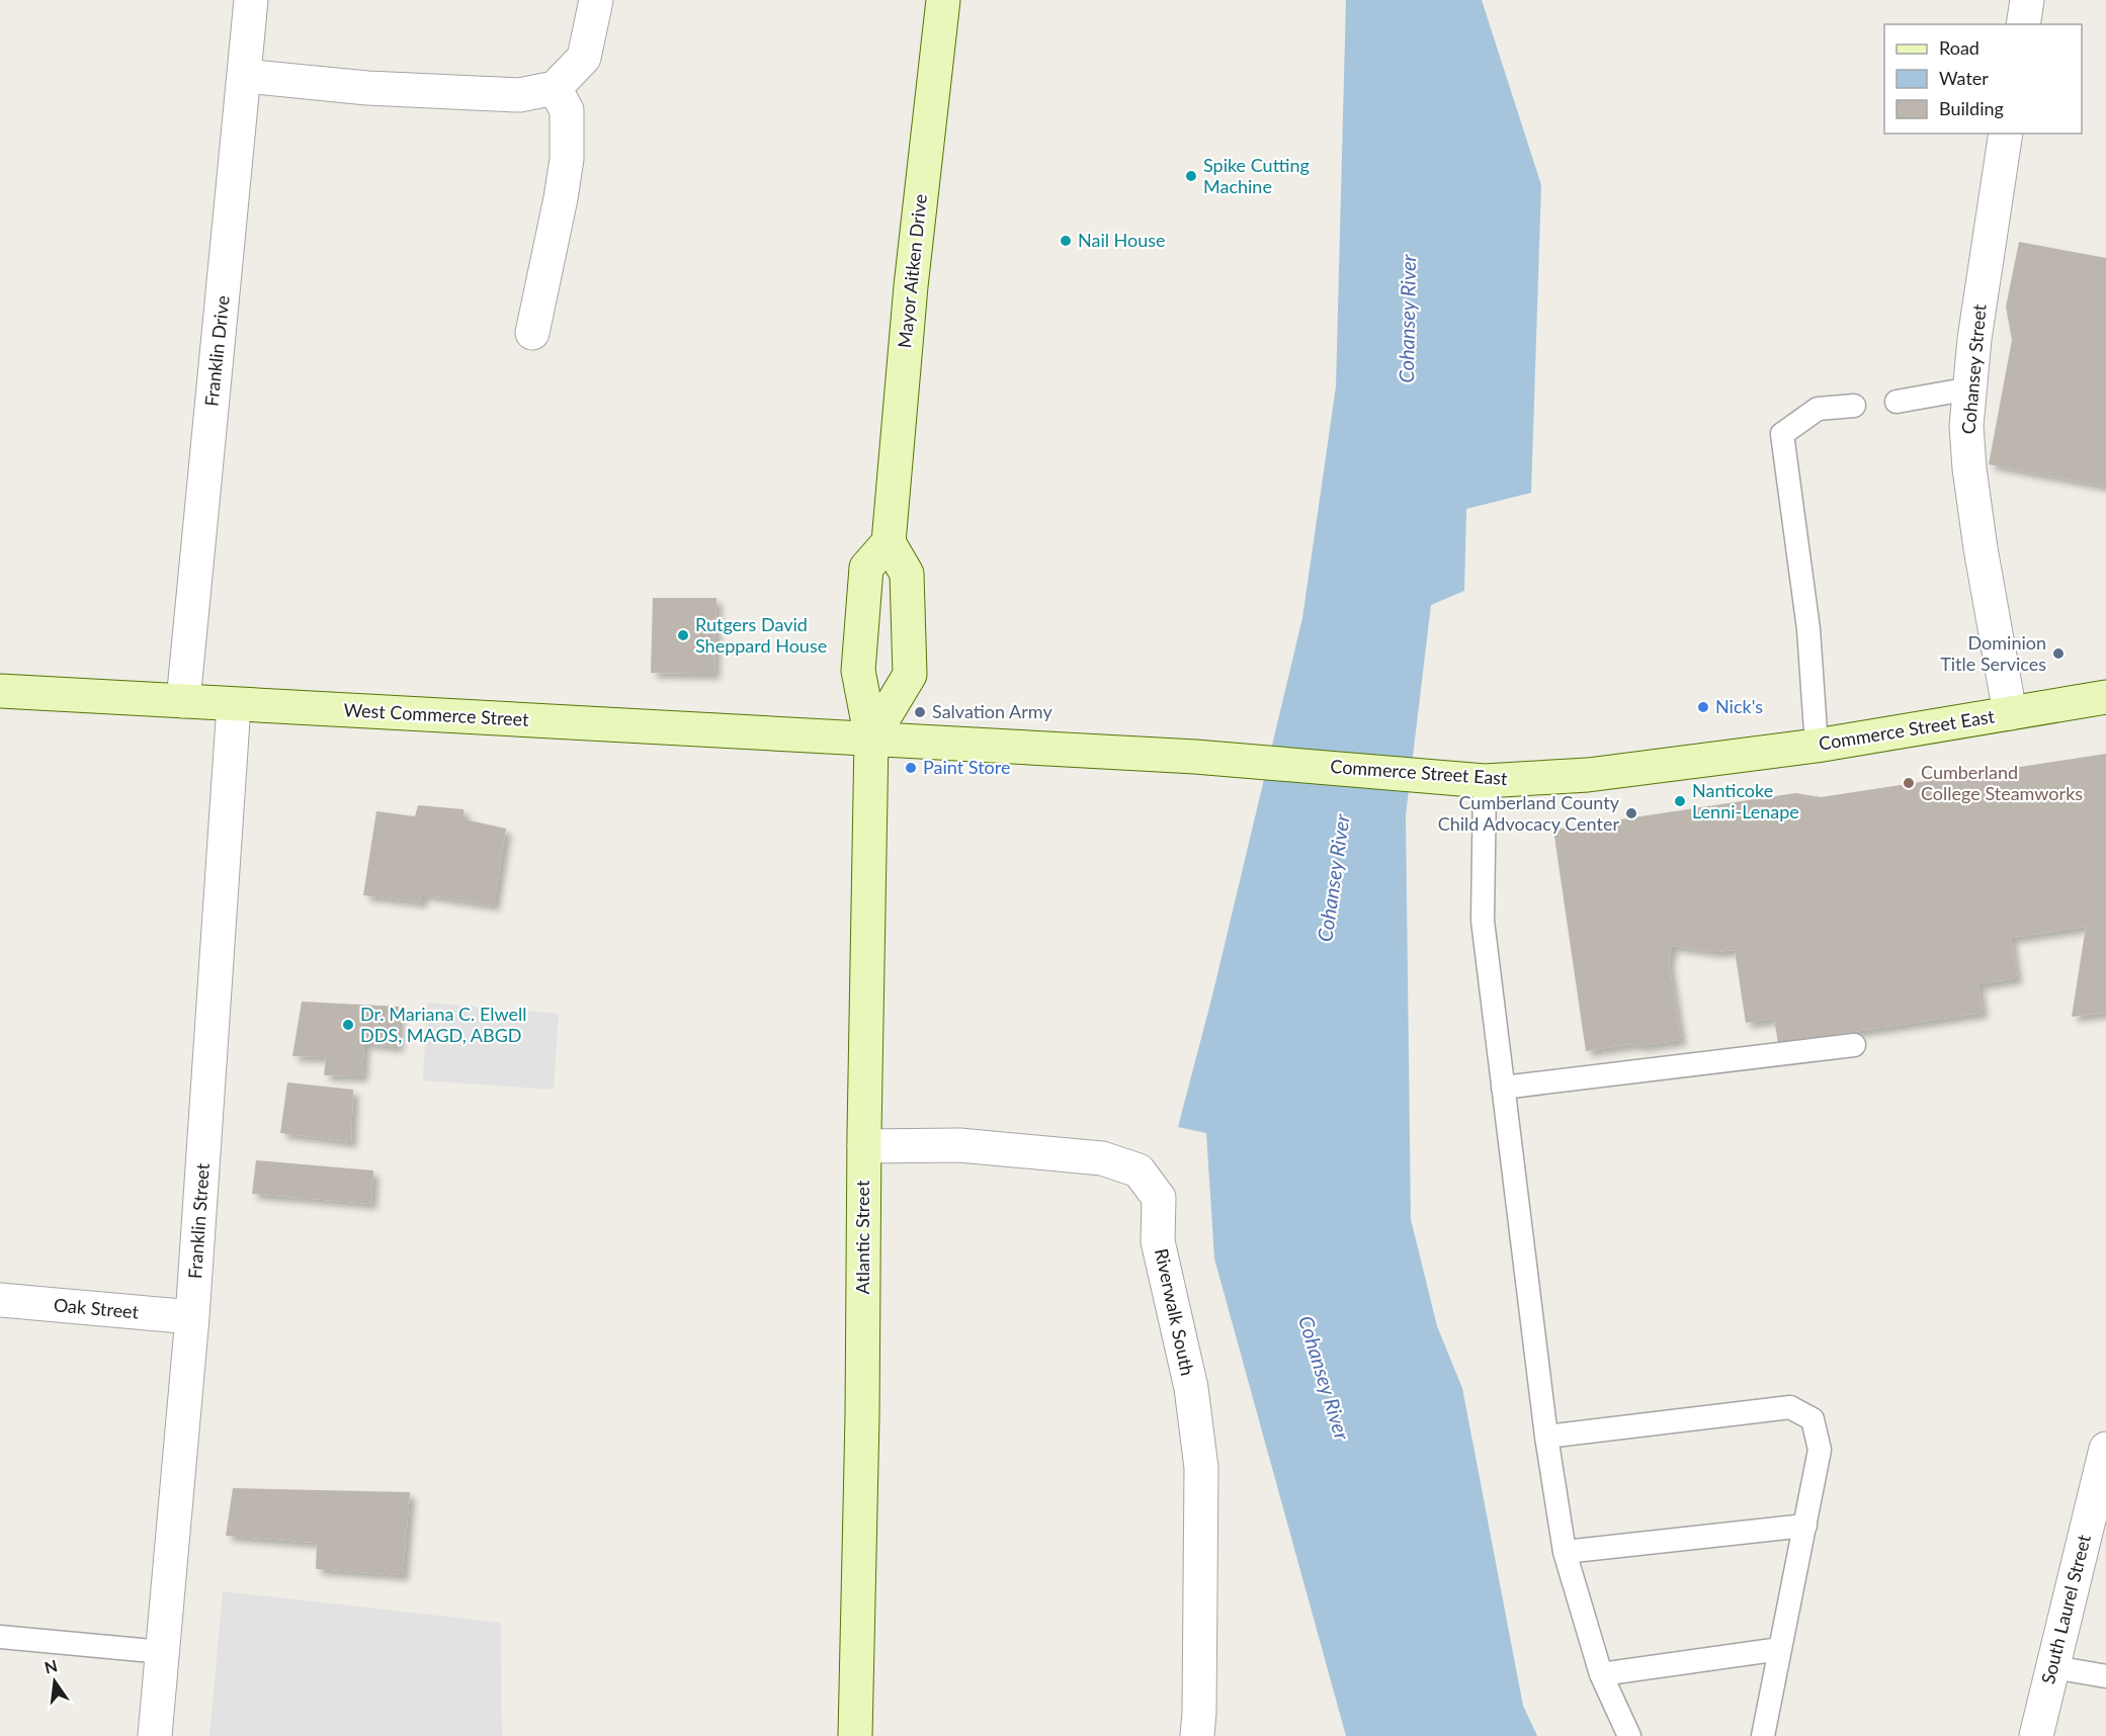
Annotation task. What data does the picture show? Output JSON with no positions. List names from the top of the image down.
{
  "streets": {
    "street": [
      "Mayor Aitken Drive",
      "Franklin Drive",
      "Cohansey Street",
      "West Commerce Street",
      "Commerce Street East",
      "Franklin Street",
      "Atlantic Street",
      "Oak Street",
      "Riverwalk South",
      "South Laurel Street"
    ]
  },
  "crossings": [
    ["Franklin Drive", "West Commerce Street"],
    ["Cohansey Street", "Commerce Street East"],
    ["West Commerce Street", "Commerce Street East"],
    ["West Commerce Street", "Franklin Street"],
    ["West Commerce Street", "Atlantic Street"],
    ["Commerce Street East", "Atlantic Street"],
    ["Franklin Street", "Oak Street"],
    ["Atlantic Street", "Riverwalk South"]
  ],
  "water": ["Cohansey River"],
  "places": [
    "Spike Cutting Machine",
    "Nail House",
    "Rutgers David Sheppard House",
    "Dominion Title Services",
    "Nick's",
    "Salvation Army",
    "Paint Store",
    "Cumberland College Steamworks",
    "Nanticoke Lenni-Lenape",
    "Cumberland County Child Advocacy Center",
    "Dr. Mariana C. Elwell DDS, MAGD, ABGD"
  ],
  "legend": ["Road", "Water", "Building"],
  "north": "top"
}
